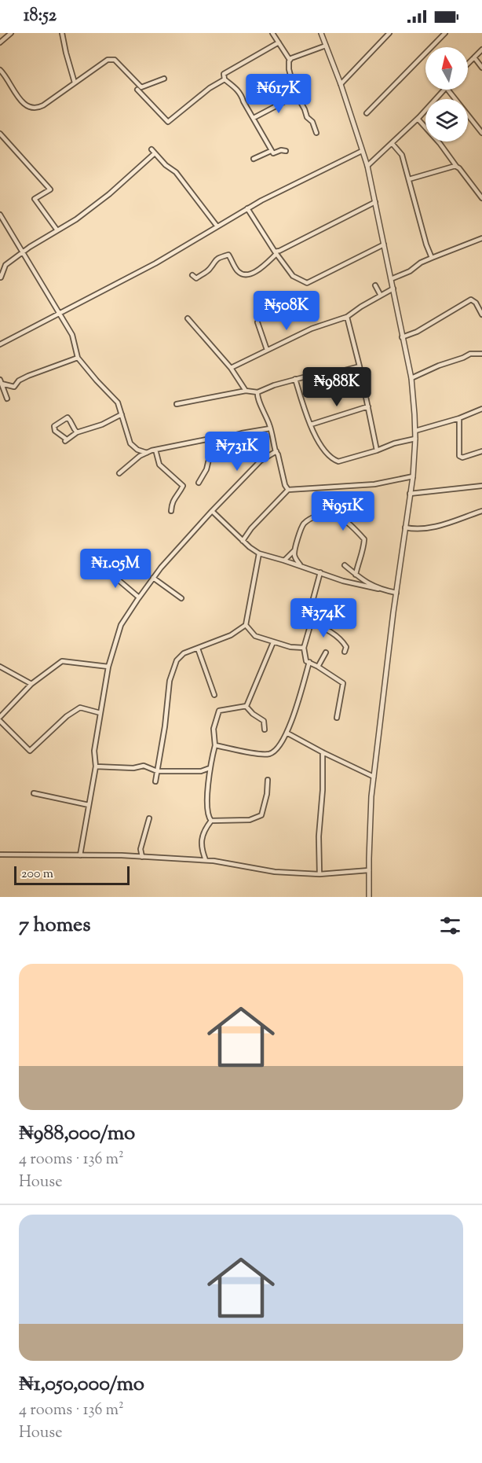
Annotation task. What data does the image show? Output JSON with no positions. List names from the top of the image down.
{
  "scale_bar": "200 m",
  "north": "top",
  "page": {
    "status": "18:52",
    "price": [
      "₦617K",
      "₦508K",
      "₦988K",
      "₦731K",
      "₦951K",
      "₦1.05M",
      "₦374K"
    ],
    "scale": "200 m",
    "heading": "7 homes",
    "list": [
      {
        "name": "₦988,000/mo",
        "note": "4 rooms · 136 m² · House"
      },
      {
        "name": "₦1,050,000/mo",
        "note": "4 rooms · 136 m² · House"
      }
    ]
  }
}
